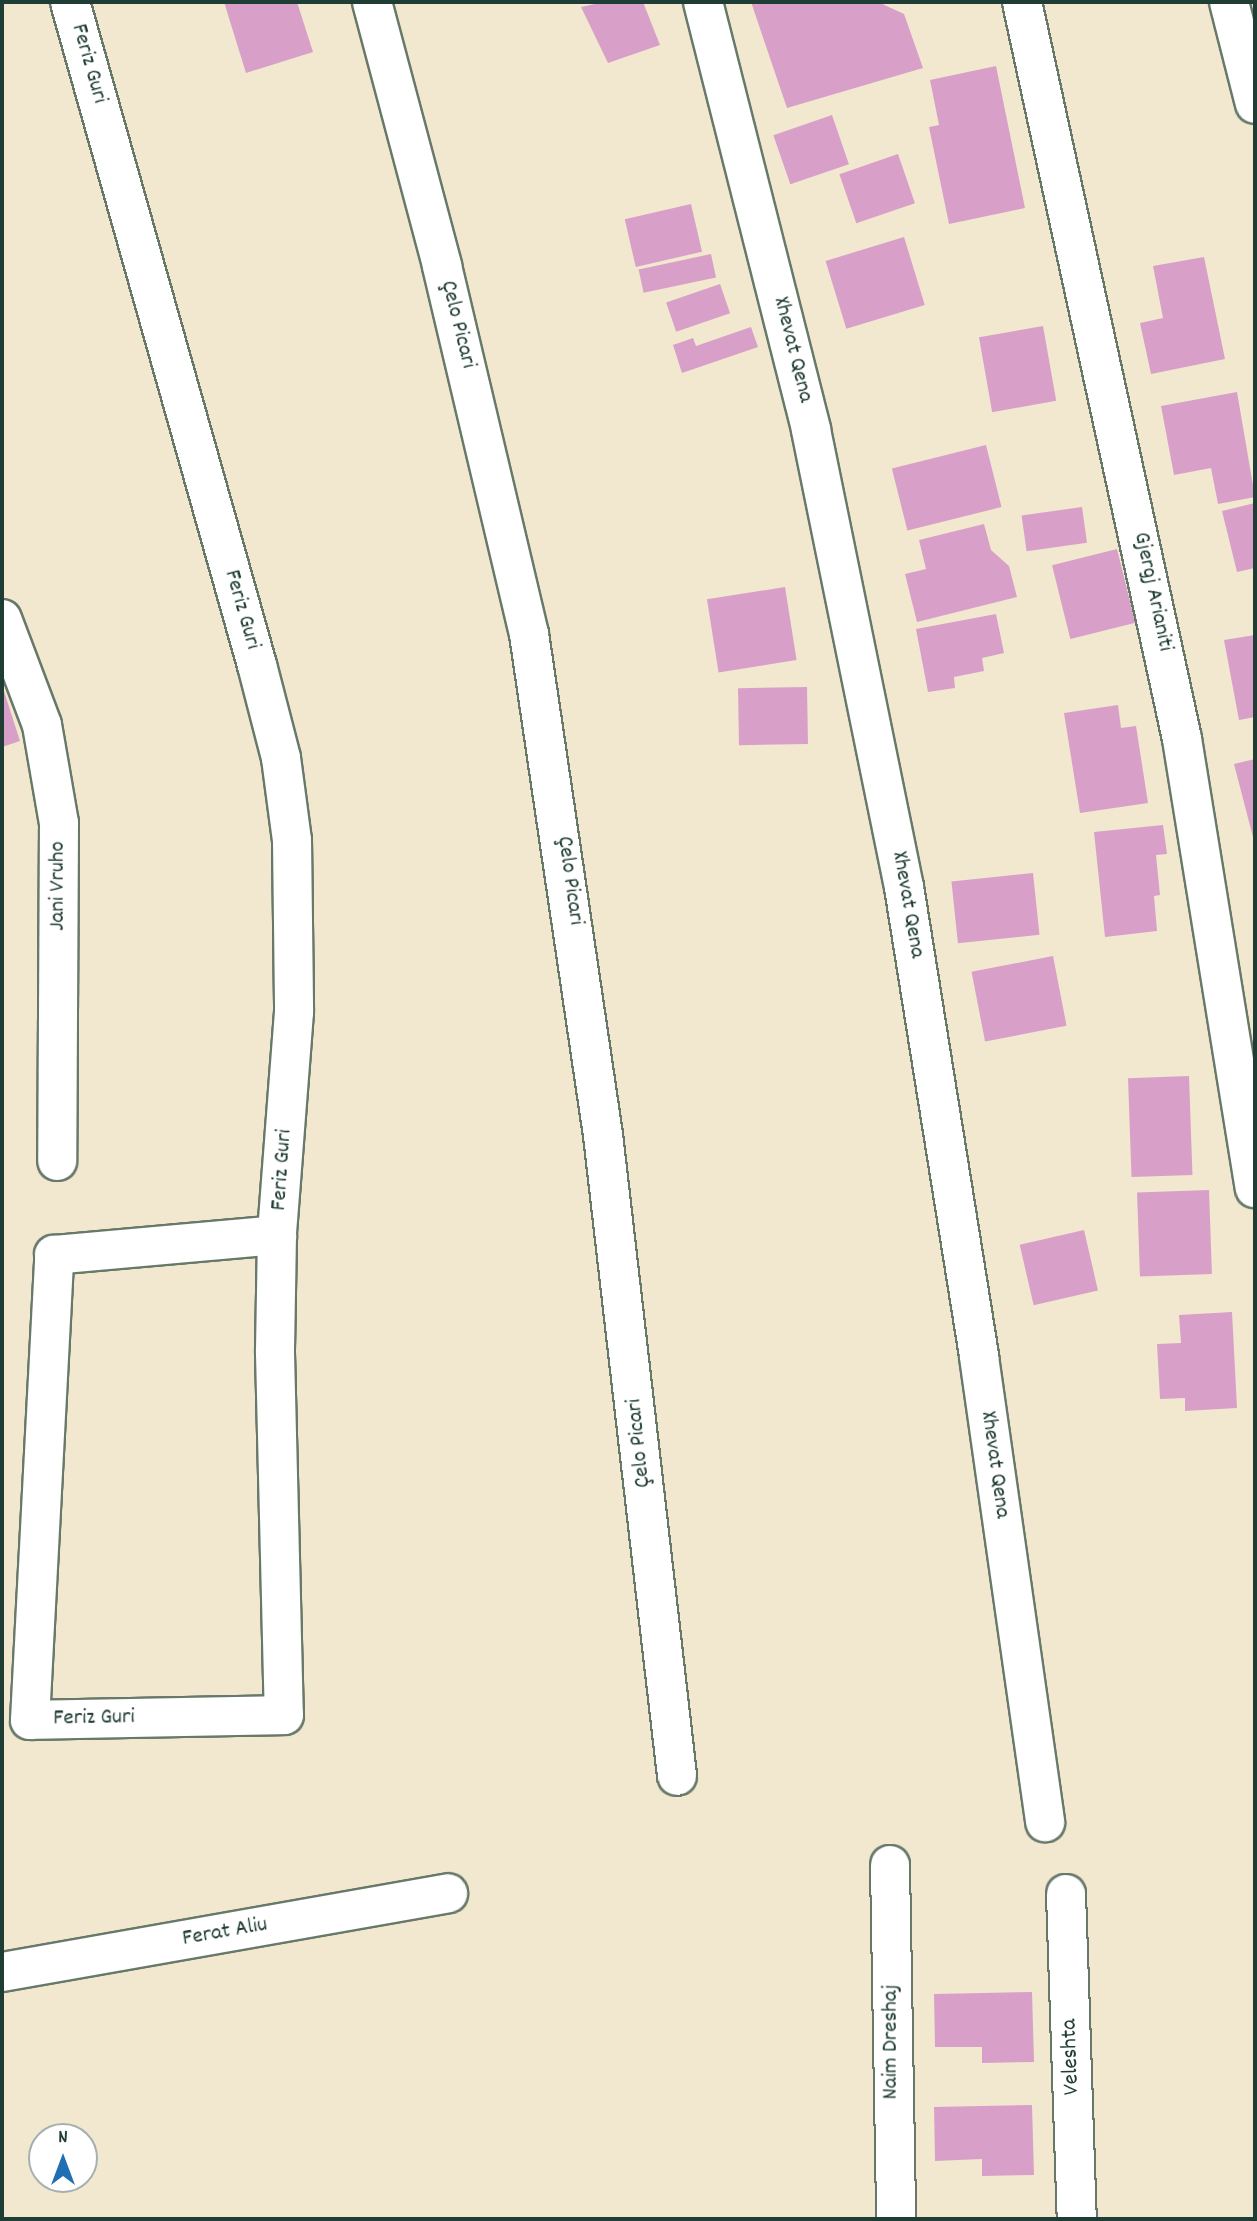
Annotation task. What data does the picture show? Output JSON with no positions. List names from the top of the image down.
{
  "streets": {
    "street": [
      "Feriz Guri",
      "Çelo Picari",
      "Xhevat Qena",
      "Gjergj Arianiti",
      "Jani Vruho",
      "Ferat Aliu",
      "Naim Dreshaj",
      "Veleshta"
    ]
  },
  "north": "top"
}
